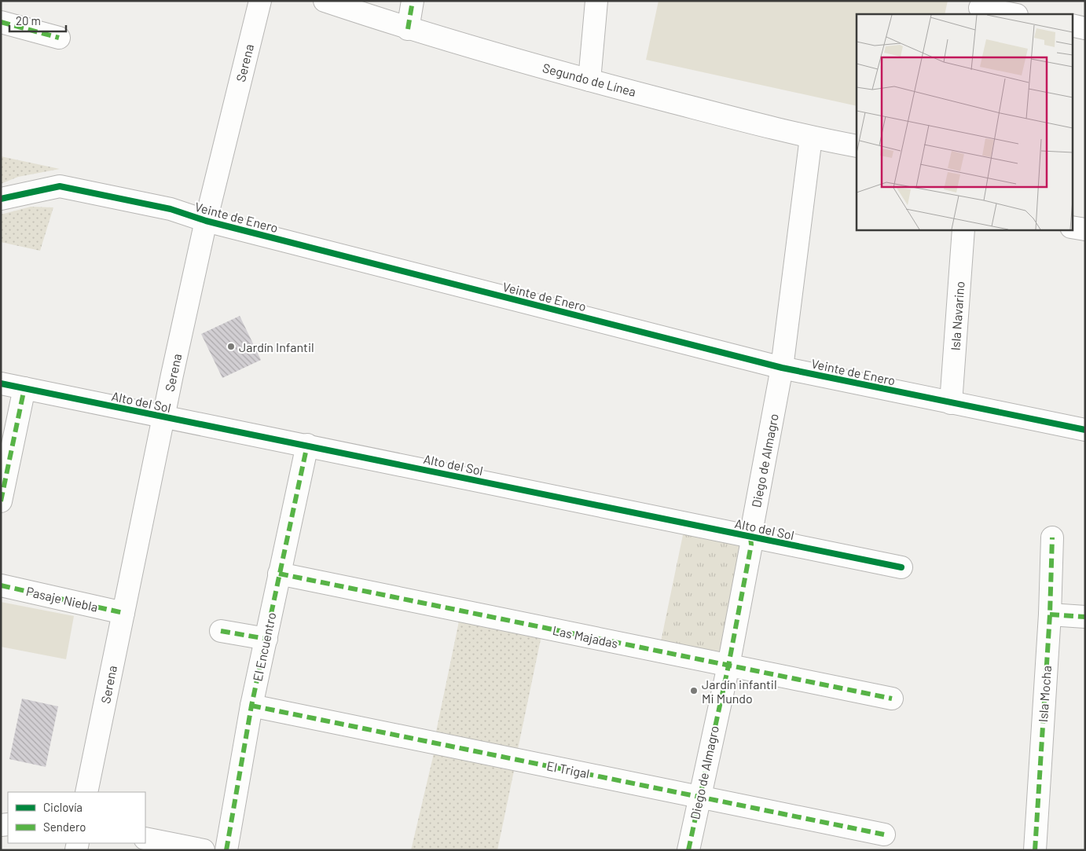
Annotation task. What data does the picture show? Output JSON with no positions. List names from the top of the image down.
{
  "streets": {
    "street": [
      "Serena",
      "Segundo de Línea",
      "Veinte de Enero",
      "Isla Navarino",
      "Alto del Sol",
      "Diego de Almagro",
      "Pasaje Niebla",
      "Las Majadas",
      "El Encuentro",
      "Isla Mocha",
      "El Trigal"
    ]
  },
  "crossings": [
    ["Serena", "Veinte de Enero"],
    ["Serena", "Alto del Sol"],
    ["Serena", "Pasaje Niebla"],
    ["Segundo de Línea", "Diego de Almagro"],
    ["Veinte de Enero", "Isla Navarino"],
    ["Veinte de Enero", "Diego de Almagro"],
    ["Alto del Sol", "Diego de Almagro"],
    ["Alto del Sol", "El Encuentro"],
    ["Diego de Almagro", "Las Majadas"],
    ["Diego de Almagro", "El Trigal"],
    ["Las Majadas", "El Encuentro"],
    ["El Encuentro", "El Trigal"]
  ],
  "places": ["Jardín Infantil", "Jardín infantil Mi Mundo"],
  "legend": ["Ciclovía", "Sendero"],
  "scale_bar": "20 m"
}
